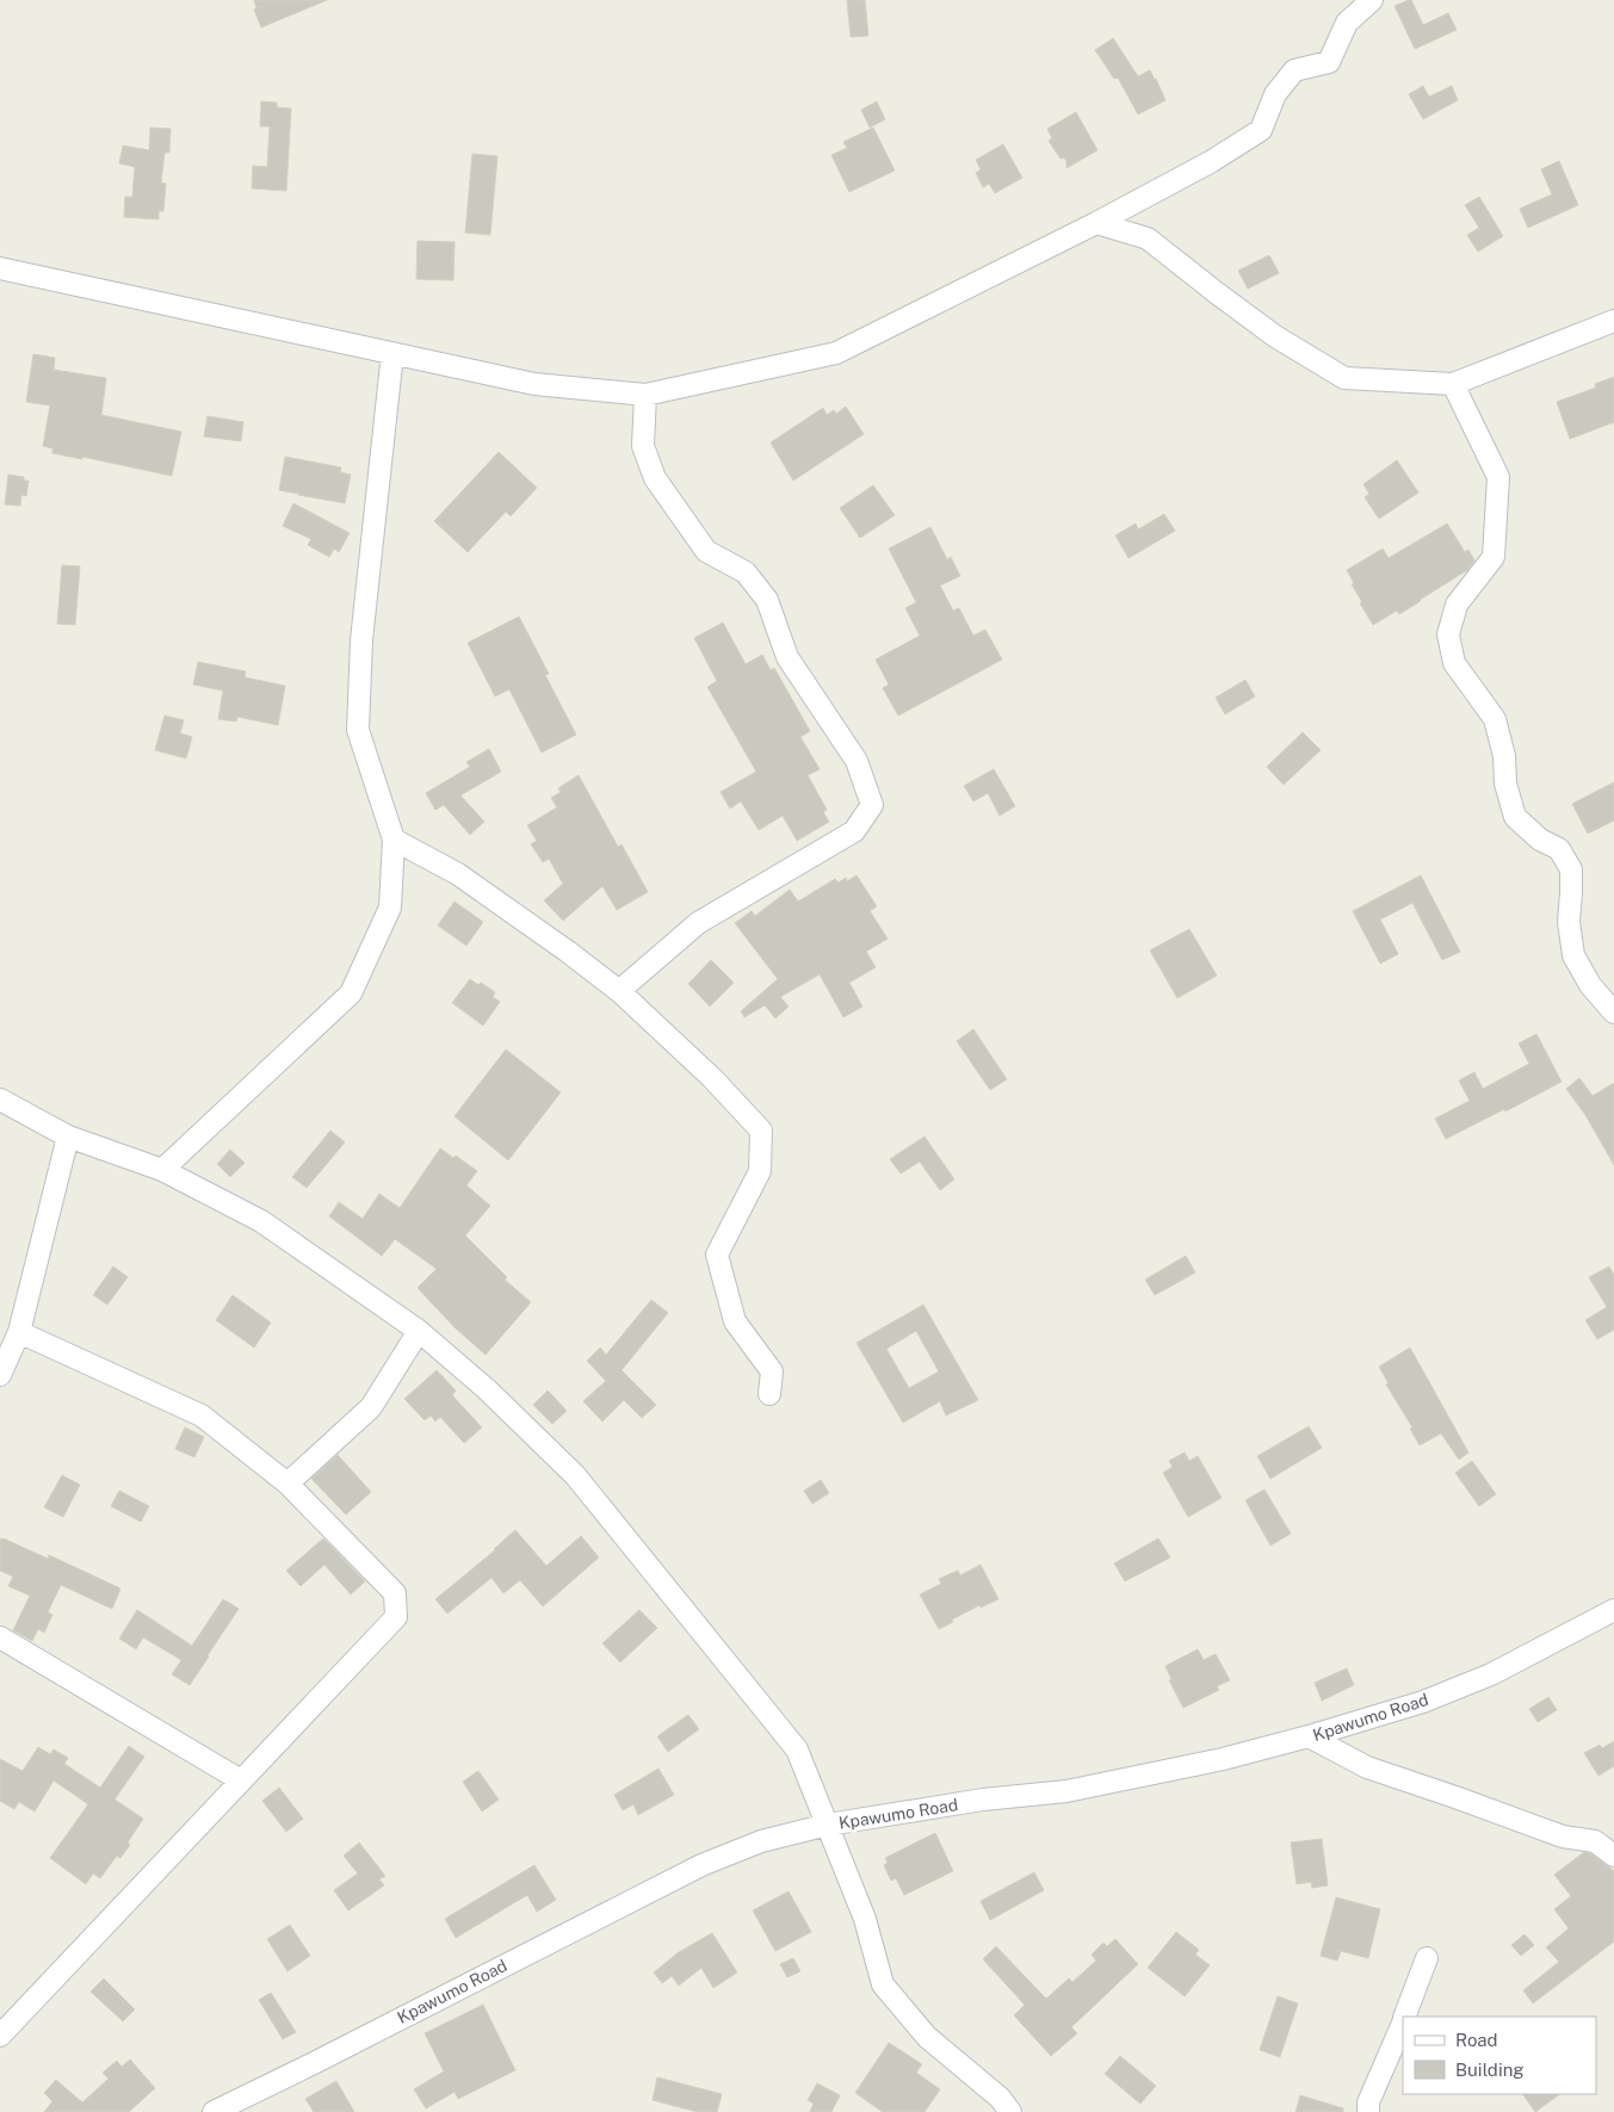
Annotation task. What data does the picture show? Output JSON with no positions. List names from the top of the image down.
{
  "streets": {
    "street": ["Kpawumo Road"]
  },
  "legend": ["Road", "Building"]
}
